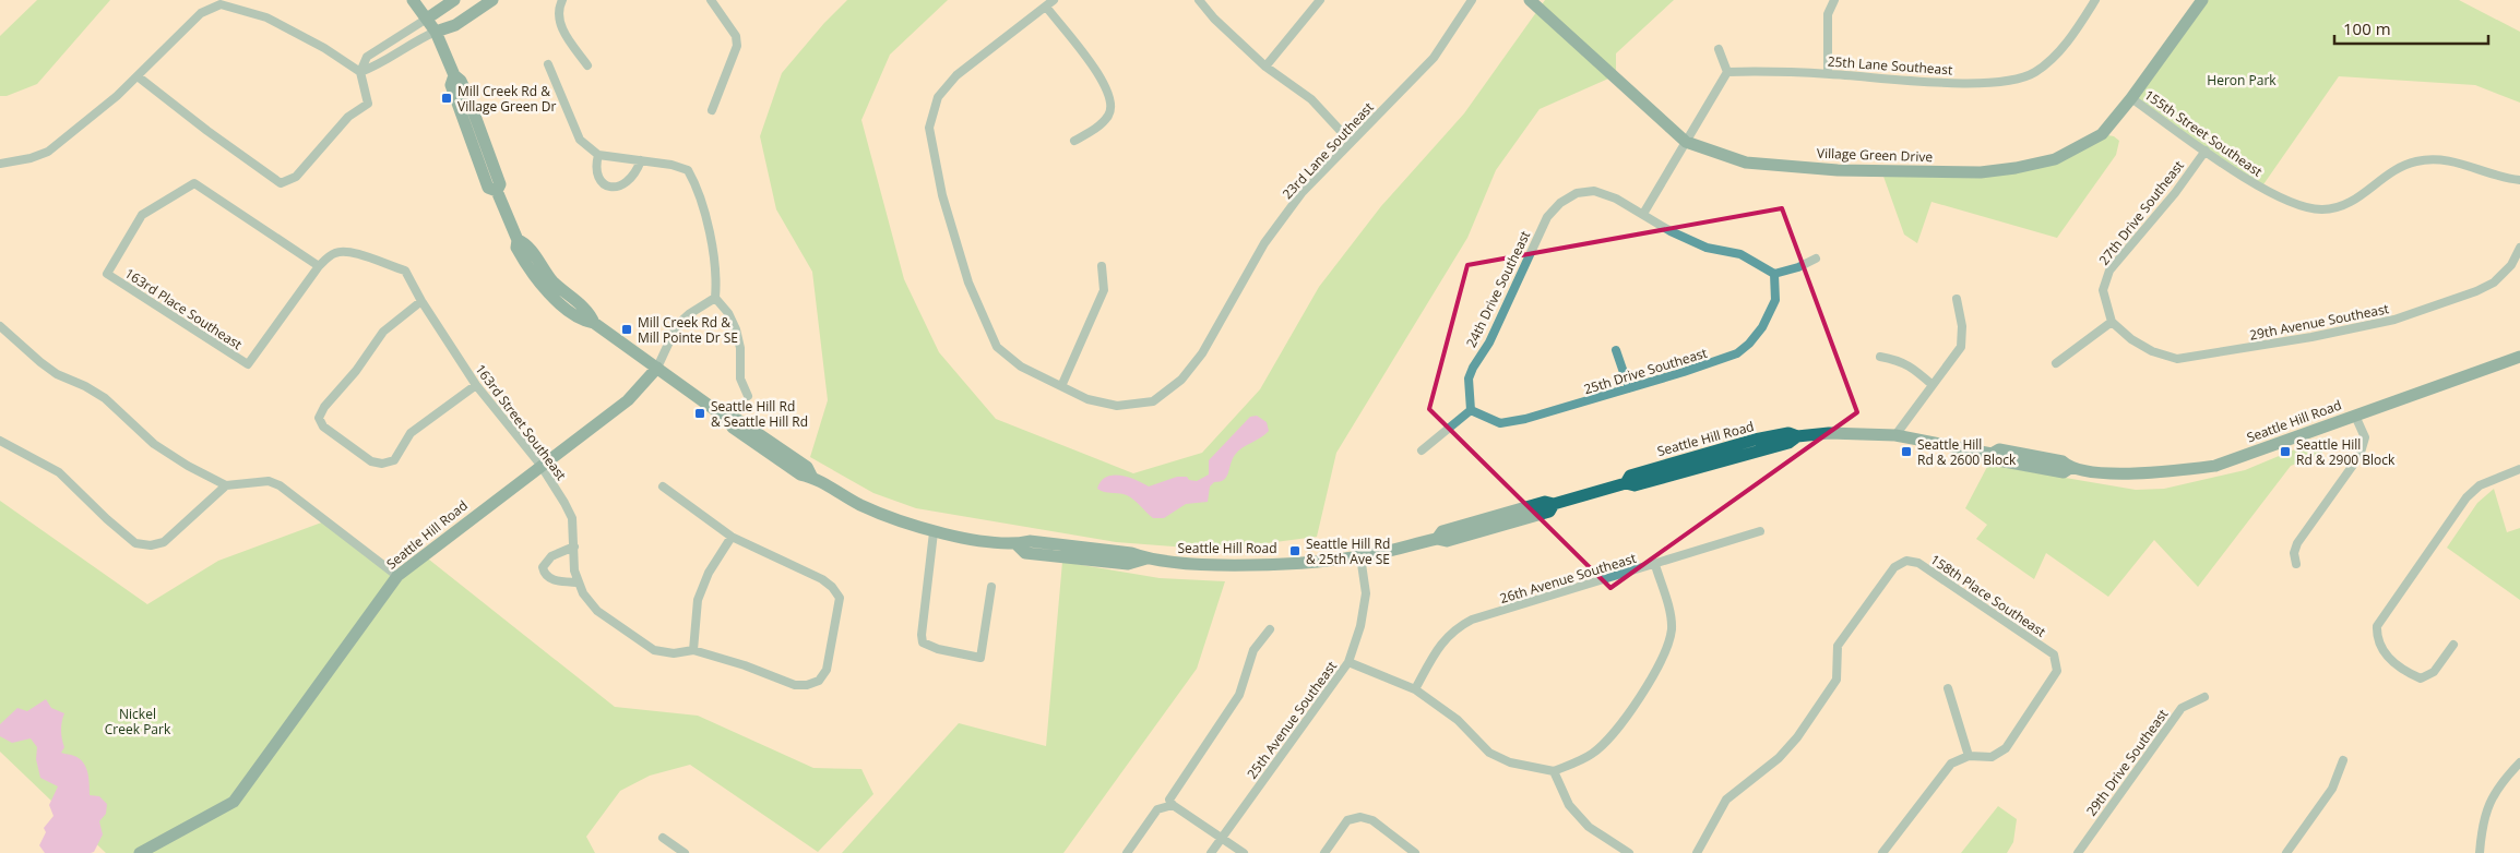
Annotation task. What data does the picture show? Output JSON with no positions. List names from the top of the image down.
{
  "streets": {
    "main road": ["Village Green Drive", "Seattle Hill Road"],
    "street": [
      "25th Lane Southeast",
      "155th Street Southeast",
      "23rd Lane Southeast",
      "27th Drive Southeast",
      "24th Drive Southeast",
      "163rd Place Southeast",
      "29th Avenue Southeast",
      "25th Drive Southeast",
      "163rd Street Southeast",
      "26th Avenue Southeast",
      "158th Place Southeast",
      "25th Avenue Southeast",
      "29th Drive Southeast"
    ]
  },
  "crossings": [
    ["155th Street Southeast", "Village Green Drive"],
    ["155th Street Southeast", "27th Drive Southeast"],
    ["27th Drive Southeast", "29th Avenue Southeast"],
    ["24th Drive Southeast", "25th Drive Southeast"],
    ["163rd Place Southeast", "163rd Street Southeast"],
    ["Seattle Hill Road", "163rd Street Southeast"],
    ["Seattle Hill Road", "25th Avenue Southeast"]
  ],
  "parks": ["Heron Park", "Nickel Creek Park"],
  "places": {
    "transit": [
      "Mill Creek Rd & Village Green Dr",
      "Mill Creek Rd & Mill Pointe Dr SE",
      "Seattle Hill Rd & Seattle Hill Rd",
      "Seattle Hill Rd & 2600 Block",
      "Seattle Hill Rd & 2900 Block",
      "Seattle Hill Rd & 25th Ave SE"
    ]
  },
  "scale_bar": "100 m"
}
